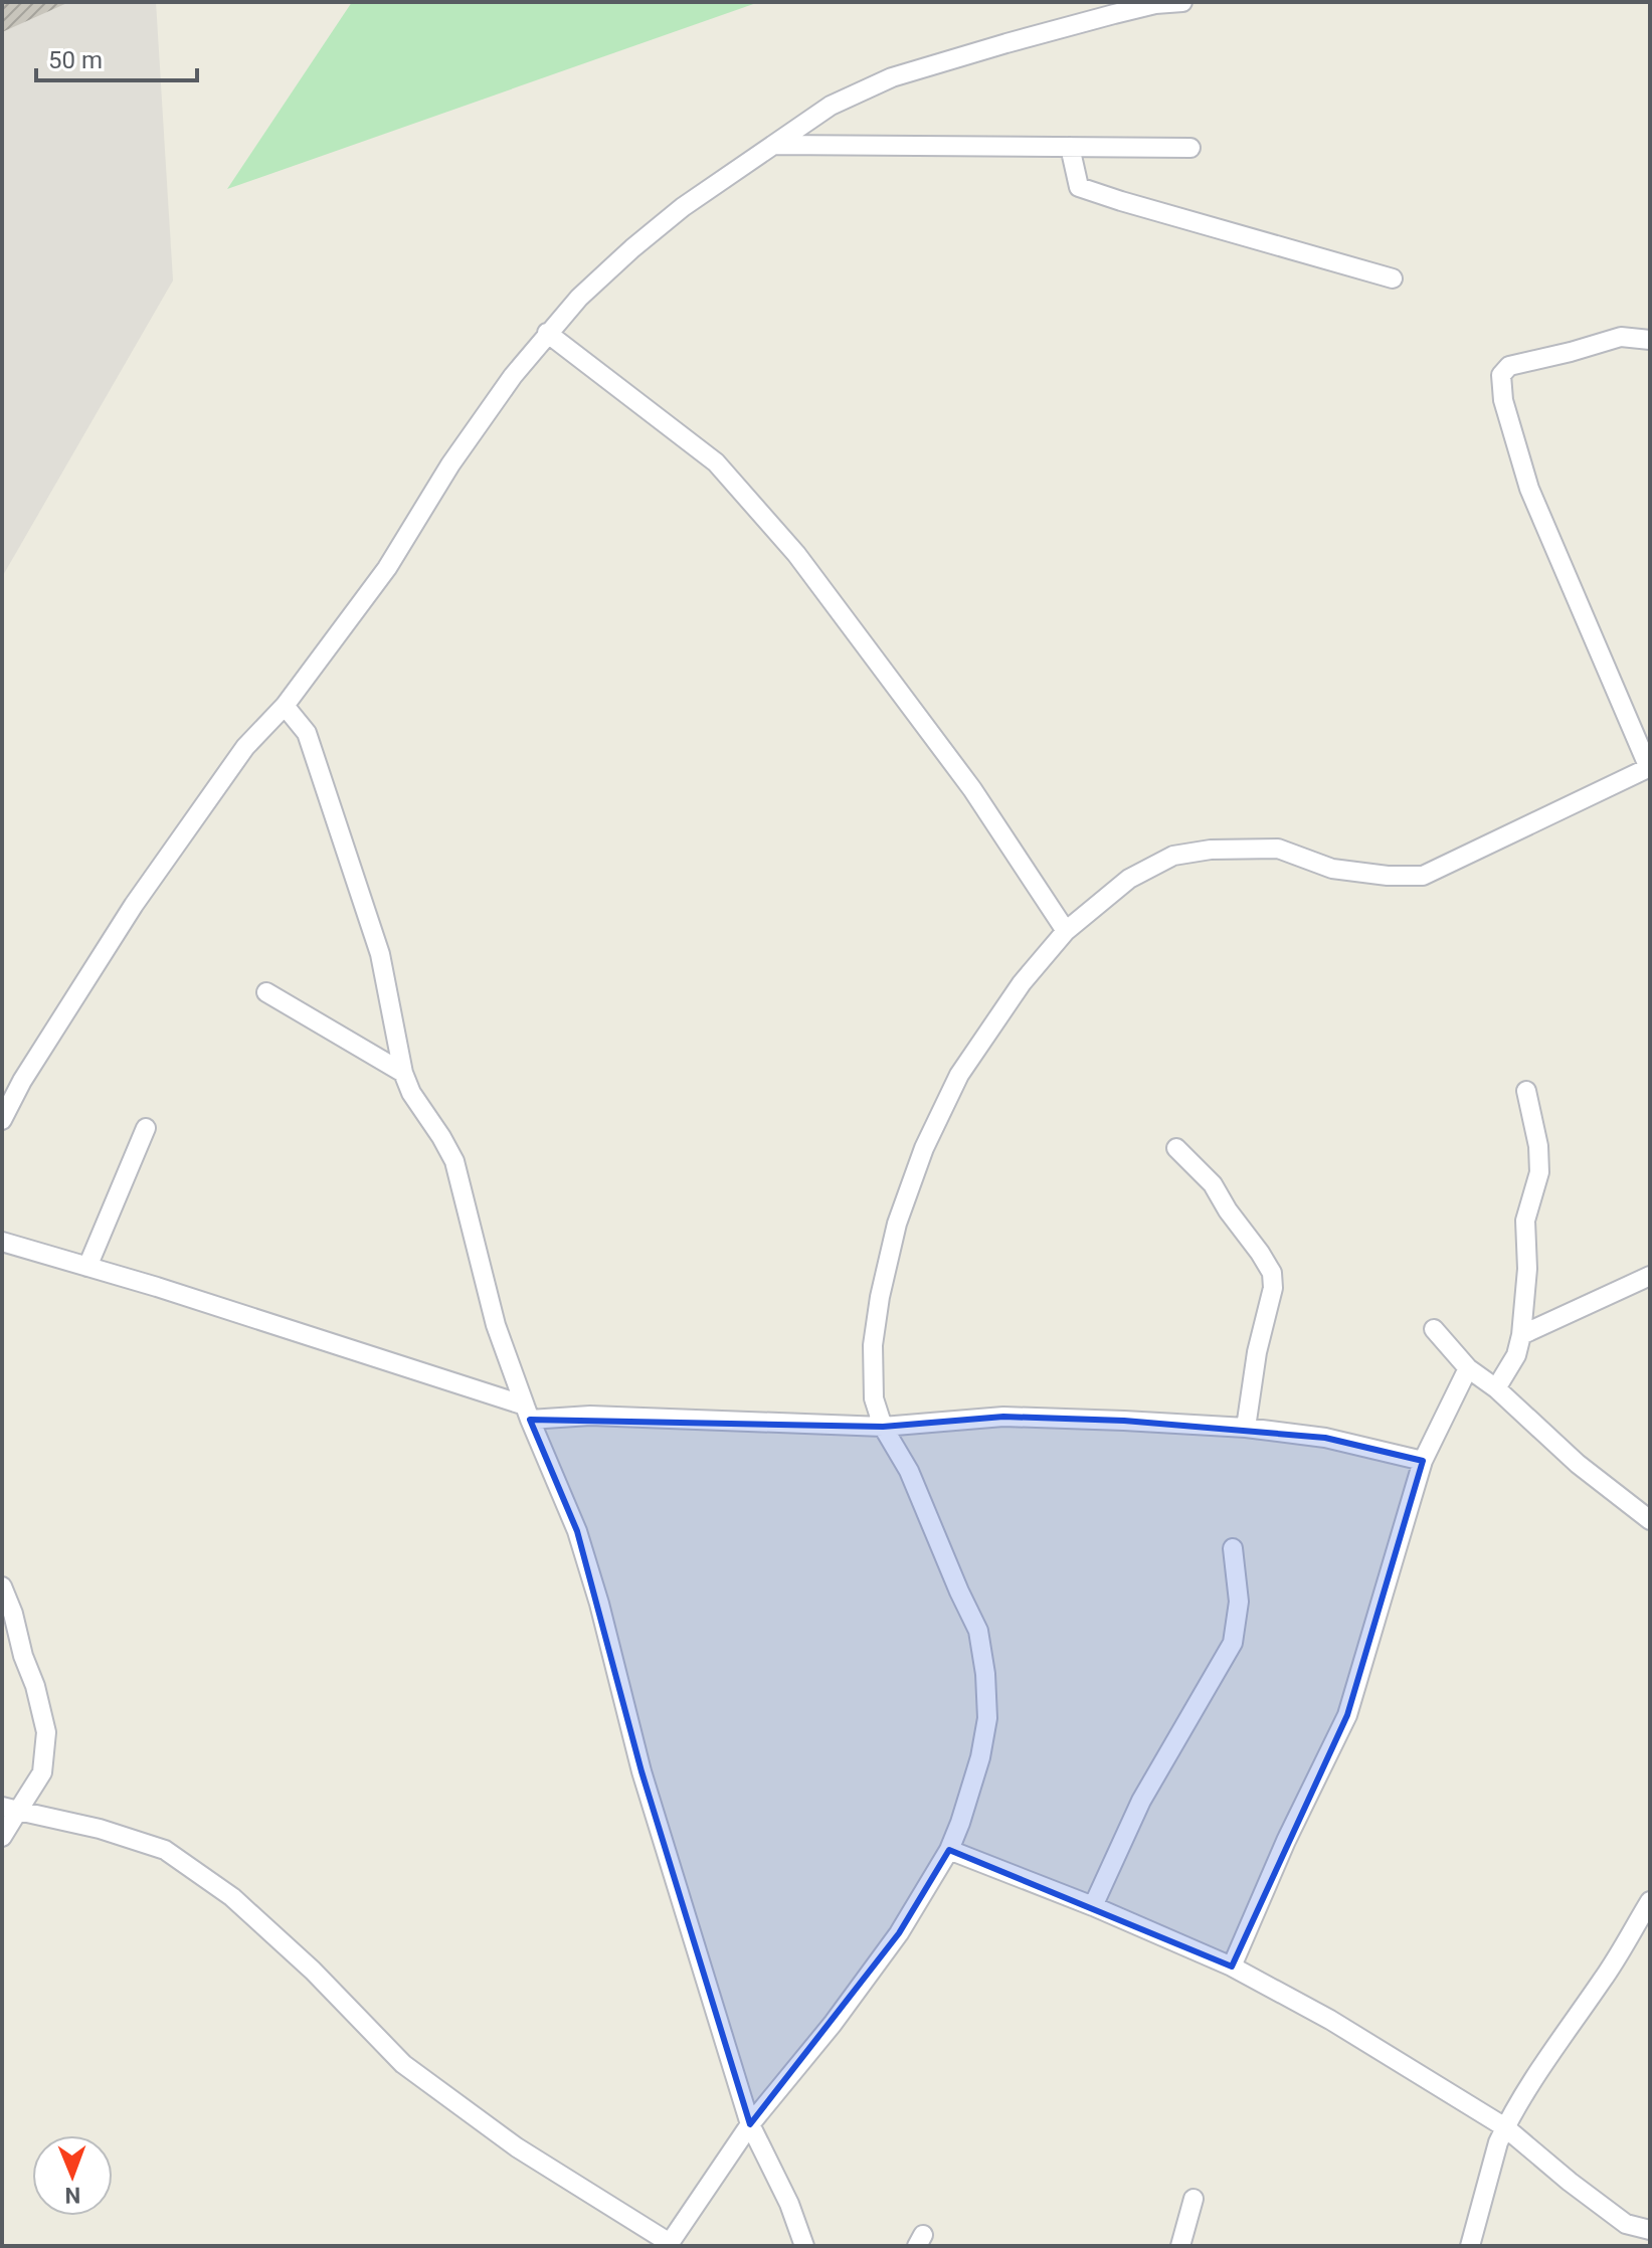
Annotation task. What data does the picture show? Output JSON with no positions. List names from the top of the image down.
{
  "scale_bar": "50 m",
  "north": "bottom"
}
